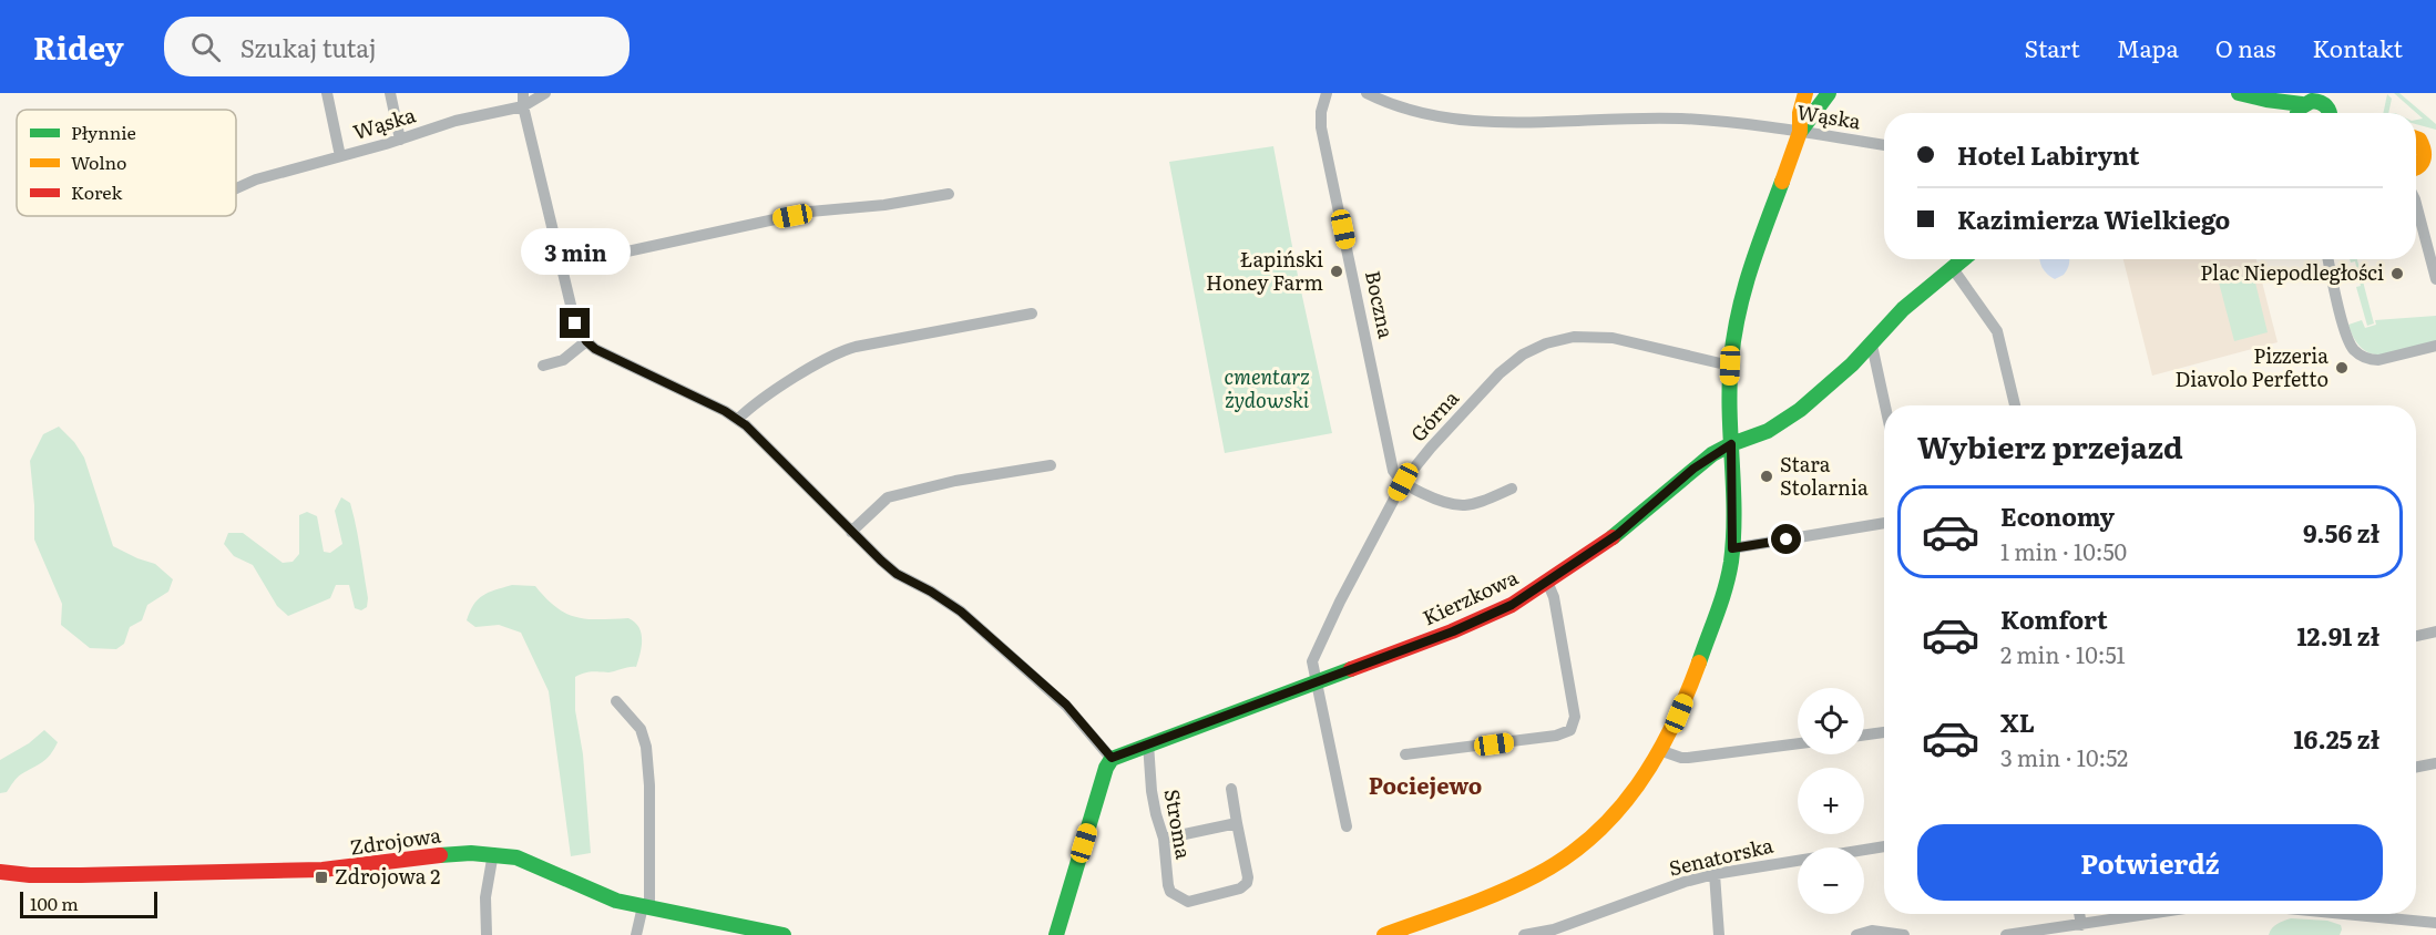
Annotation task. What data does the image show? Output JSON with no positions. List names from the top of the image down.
{
  "streets": {
    "street": [
      "Wąska",
      "Boczna",
      "Górna",
      "Kierzkowa",
      "Stroma",
      "Zdrojowa",
      "Senatorska"
    ]
  },
  "crossings": [
    ["Boczna", "Górna"],
    ["Górna", "Kierzkowa"],
    ["Kierzkowa", "Stroma"]
  ],
  "districts": ["Pociejewo"],
  "parks": ["cmentarz żydowski"],
  "places": {
    "other": [
      "Łapiński Honey Farm",
      "Plac Niepodległości",
      "Pizzeria Diavolo Perfetto",
      "Stara Stolarnia"
    ],
    "transit": ["Zdrojowa 2"]
  },
  "legend": ["Płynnie", "Wolno", "Korek"],
  "scale_bar": "100 m",
  "page": {
    "header": "Ridey",
    "search": "Szukaj tutaj",
    "nav": [
      "Start",
      "Mapa",
      "O nas",
      "Kontakt"
    ],
    "banner": ["Hotel Labirynt", "Kazimierza Wielkiego"],
    "bubble": "3 min",
    "heading": "Wybierz przejazd",
    "list": [
      {
        "name": "Economy",
        "note": "1 min · 10:50",
        "value": "9.56 zł"
      },
      {
        "name": "Komfort",
        "note": "2 min · 10:51",
        "value": "12.91 zł"
      },
      {
        "name": "XL",
        "note": "3 min · 10:52",
        "value": "16.25 zł"
      }
    ],
    "map_buttons": ["+", "−"],
    "buttons": "Potwierdź",
    "scale": "100 m"
  }
}
